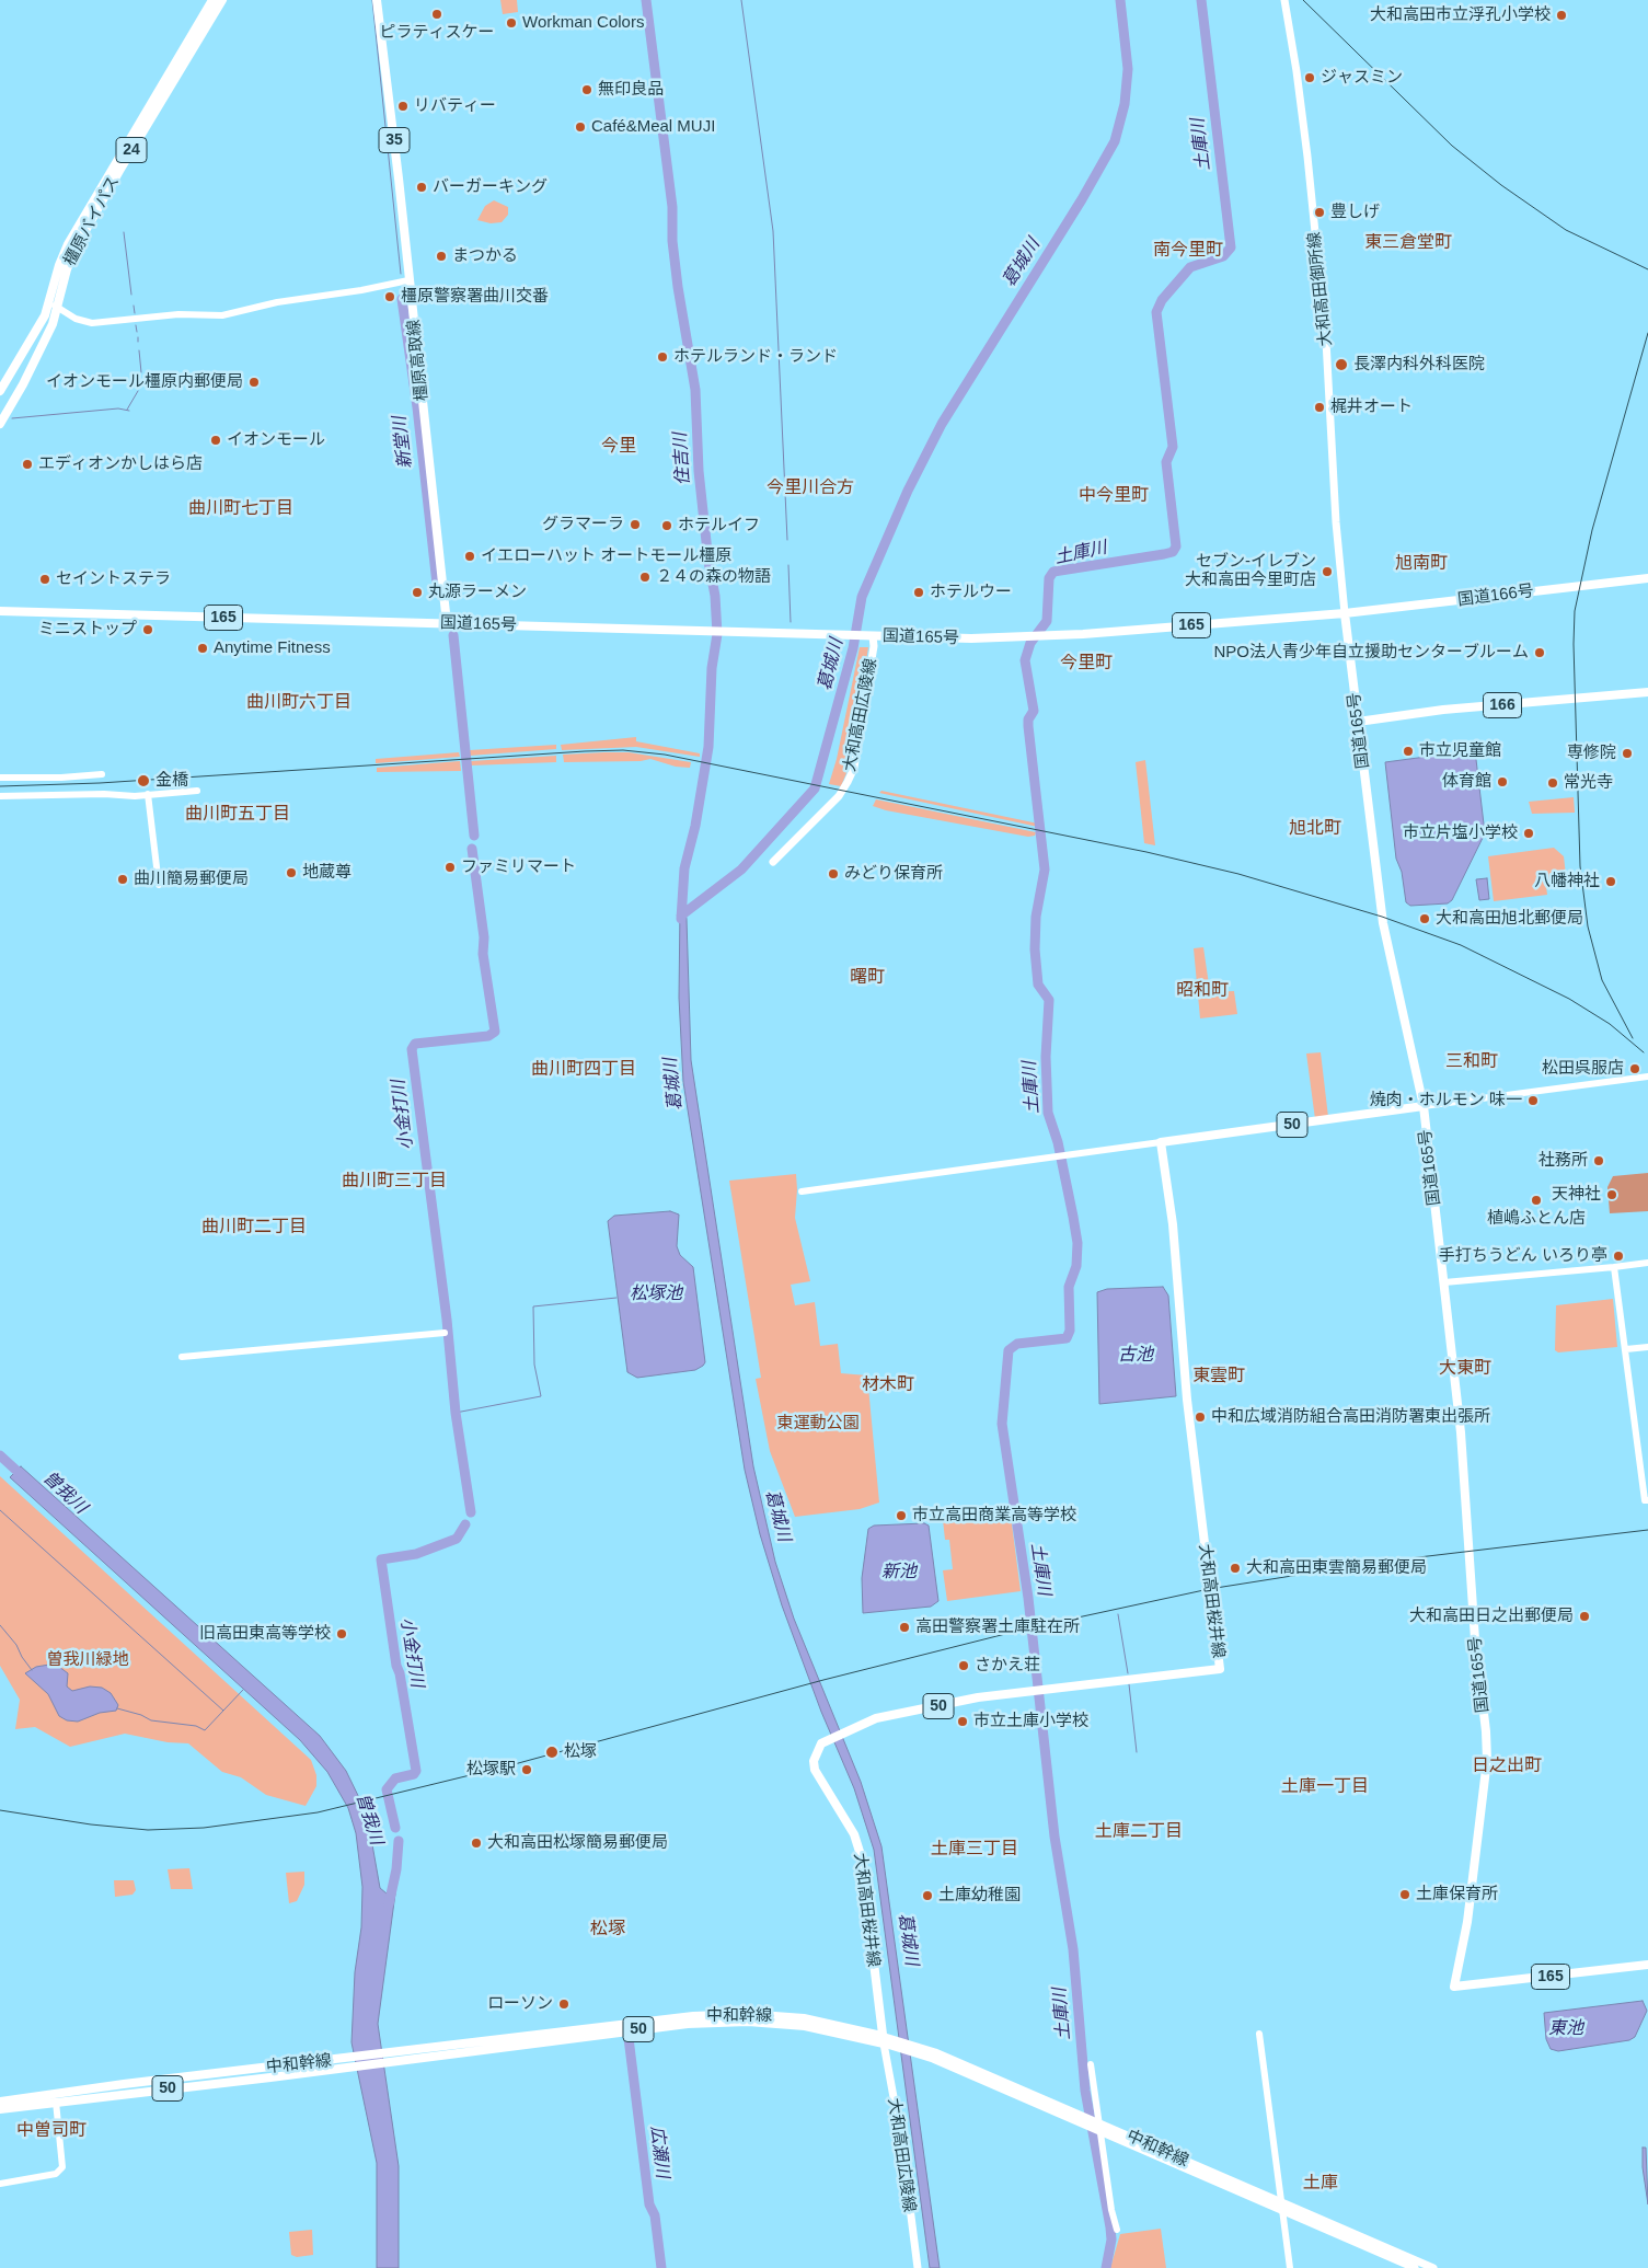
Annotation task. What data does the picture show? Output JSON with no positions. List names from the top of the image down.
{
  "streets": {
    "main road": [
      "35",
      "24",
      "橿原バイパス",
      "大和高田御所線",
      "橿原高取線",
      "国道166号",
      "165",
      "国道165号",
      "166",
      "大和高田広陵線",
      "50",
      "大和高田桜井線",
      "中和幹線"
    ]
  },
  "crossings": [
    ["大和高田御所線", "国道166号"],
    ["大和高田御所線", "国道165号"],
    ["橿原高取線", "国道165号"],
    ["国道166号", "国道165号"],
    ["国道165号", "166"],
    ["国道165号", "大和高田広陵線"],
    ["国道165号", "50"],
    ["大和高田広陵線", "大和高田桜井線"],
    ["大和高田広陵線", "中和幹線"],
    ["50", "大和高田桜井線"],
    ["大和高田桜井線", "中和幹線"]
  ],
  "districts": [
    "東三倉堂町",
    "南今里町",
    "今里",
    "今里川合方",
    "中今里町",
    "曲川町七丁目",
    "旭南町",
    "今里町",
    "曲川町六丁目",
    "曲川町五丁目",
    "旭北町",
    "曙町",
    "昭和町",
    "三和町",
    "曲川町四丁目",
    "曲川町三丁目",
    "曲川町二丁目",
    "大東町",
    "東雲町",
    "材木町",
    "日之出町",
    "土庫一丁目",
    "土庫二丁目",
    "土庫三丁目",
    "松塚",
    "中曽司町",
    "土庫"
  ],
  "water": [
    "土庫川",
    "葛城川",
    "新堂川",
    "住吉川",
    "小金打川",
    "松塚池",
    "古池",
    "曽我川",
    "新池",
    "東池",
    "広瀬川"
  ],
  "parks": ["東運動公園", "曽我川緑地"],
  "places": [
    "ピラティスケー",
    "大和高田市立浮孔小学校",
    "Workman Colors",
    "ジャスミン",
    "無印良品",
    "リバティー",
    "Café&Meal MUJI",
    "バーガーキング",
    "豊しげ",
    "まつかる",
    "橿原警察署曲川交番",
    "ホテルランド・ランド",
    "長澤内科外科医院",
    "イオンモール橿原内郵便局",
    "梶井オート",
    "イオンモール",
    "エディオンかしはら店",
    "グラマーラ",
    "ホテルイフ",
    "イエローハット オートモール橿原",
    "セブン-イレブン 大和高田今里町店",
    "２４の森の物語",
    "セイントステラ",
    "丸源ラーメン",
    "ホテルウー",
    "ミニストップ",
    "Anytime Fitness",
    "NPO法人青少年自立援助センターブルーム",
    "市立児童館",
    "専修院",
    "金橋",
    "体育館",
    "常光寺",
    "市立片塩小学校",
    "ファミリマート",
    "地蔵尊",
    "みどり保育所",
    "曲川簡易郵便局",
    "八幡神社",
    "大和高田旭北郵便局",
    "松田呉服店",
    "焼肉・ホルモン 味一",
    "社務所",
    "天神社",
    "植嶋ふとん店",
    "手打ちうどん いろり亭",
    "中和広域消防組合高田消防署東出張所",
    "市立高田商業高等学校",
    "大和高田東雲簡易郵便局",
    "大和高田日之出郵便局",
    "高田警察署土庫駐在所",
    "旧高田東高等学校",
    "さかえ荘",
    "市立土庫小学校",
    "松塚",
    "松塚駅",
    "大和高田松塚簡易郵便局",
    "土庫保育所",
    "土庫幼稚園",
    "ローソン"
  ]
}
